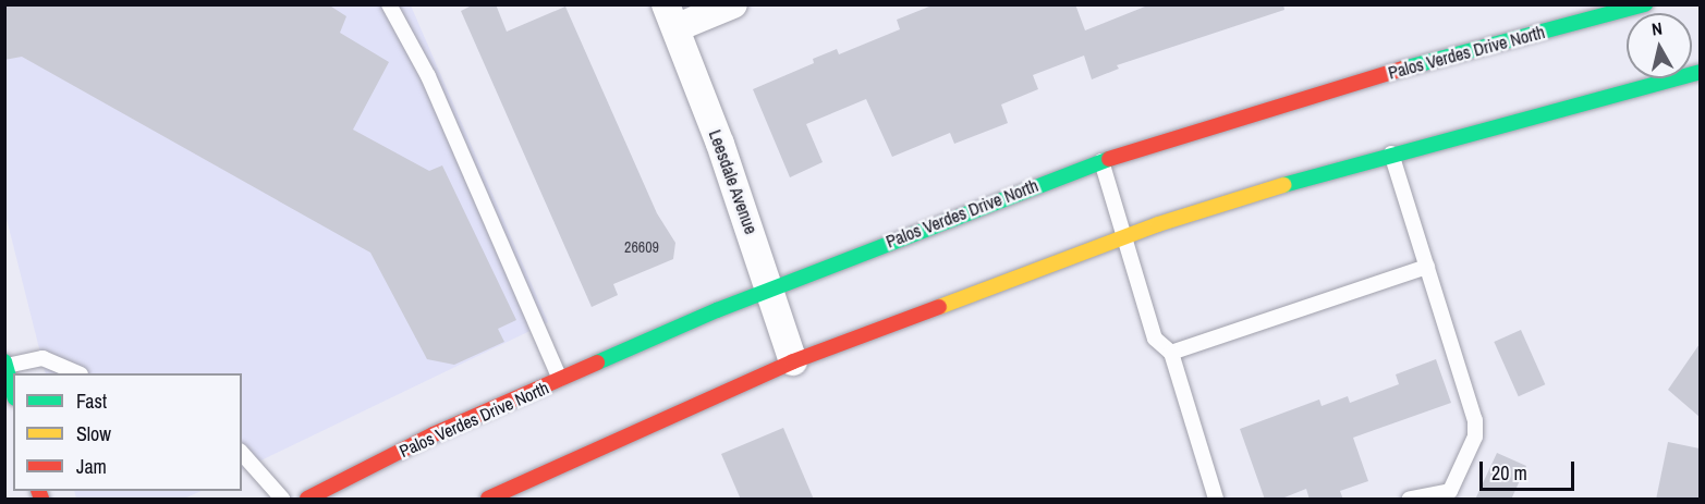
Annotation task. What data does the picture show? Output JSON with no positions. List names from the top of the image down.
{
  "streets": {
    "main road": ["Palos Verdes Drive North"],
    "street": ["Leesdale Avenue"]
  },
  "crossings": [
    ["Palos Verdes Drive North", "Leesdale Avenue"]
  ],
  "house_numbers": ["26609"],
  "legend": ["Fast", "Slow", "Jam"],
  "scale_bar": "20 m",
  "north": "top"
}
